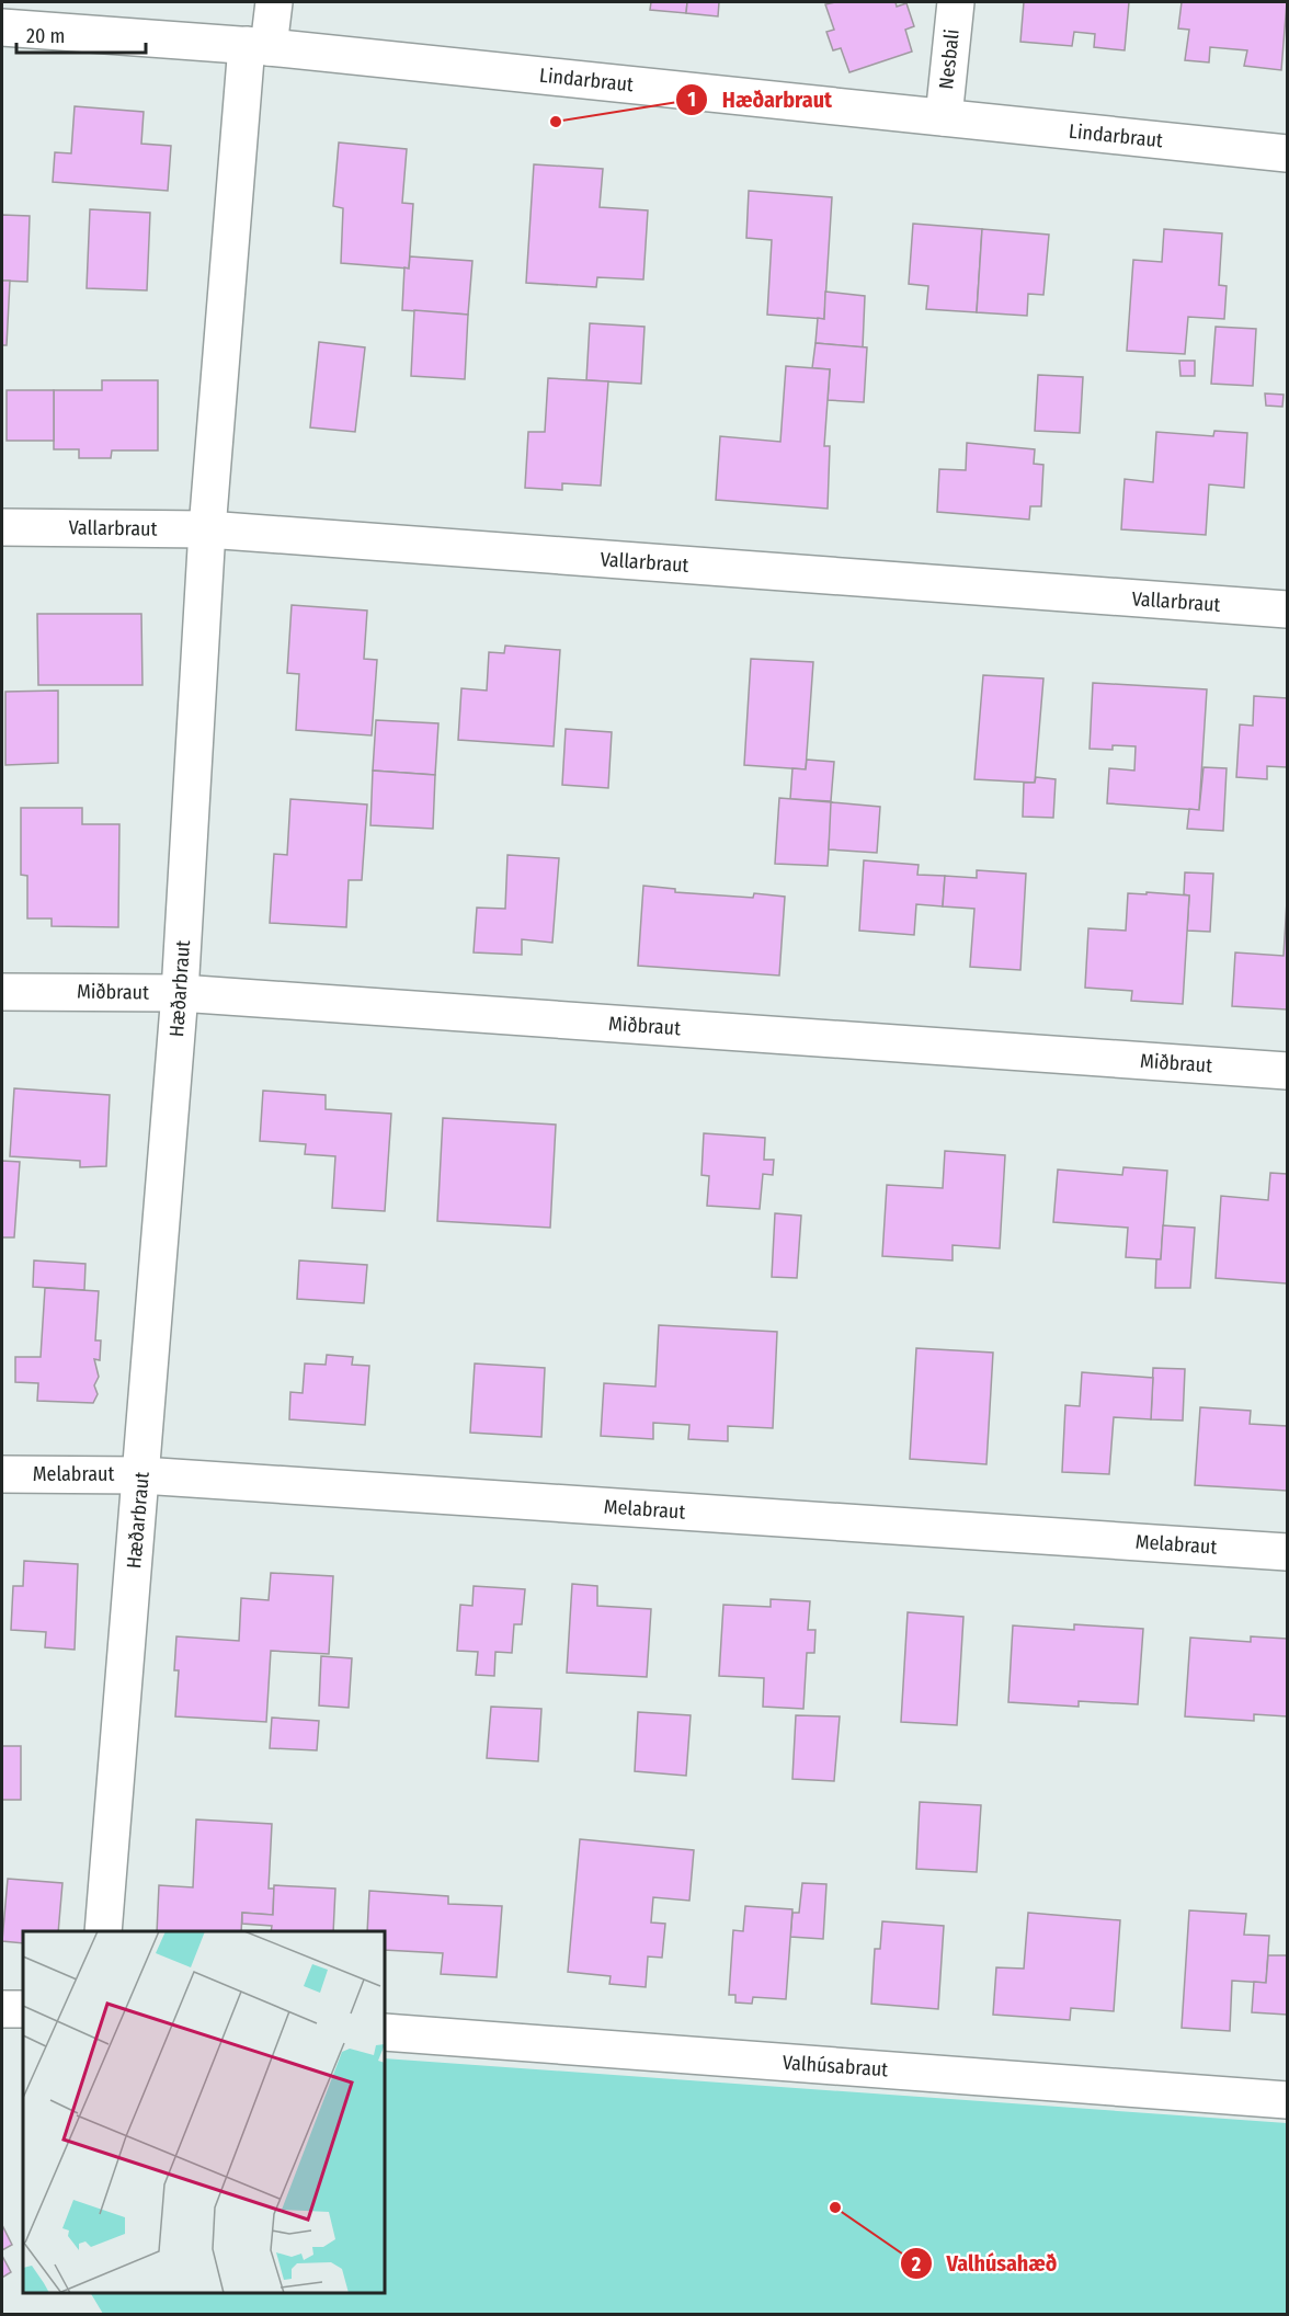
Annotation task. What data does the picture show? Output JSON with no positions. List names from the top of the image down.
{
  "streets": {
    "street": [
      "Nesbali",
      "Lindarbraut",
      "Vallarbraut",
      "Hæðarbraut",
      "Miðbraut",
      "Melabraut",
      "Valhúsabraut"
    ]
  },
  "crossings": [
    ["Nesbali", "Lindarbraut"],
    ["Lindarbraut", "Hæðarbraut"],
    ["Vallarbraut", "Hæðarbraut"],
    ["Hæðarbraut", "Miðbraut"],
    ["Hæðarbraut", "Melabraut"]
  ],
  "places": ["Hæðarbraut", "Valhúsahæð"],
  "scale_bar": "20 m"
}
